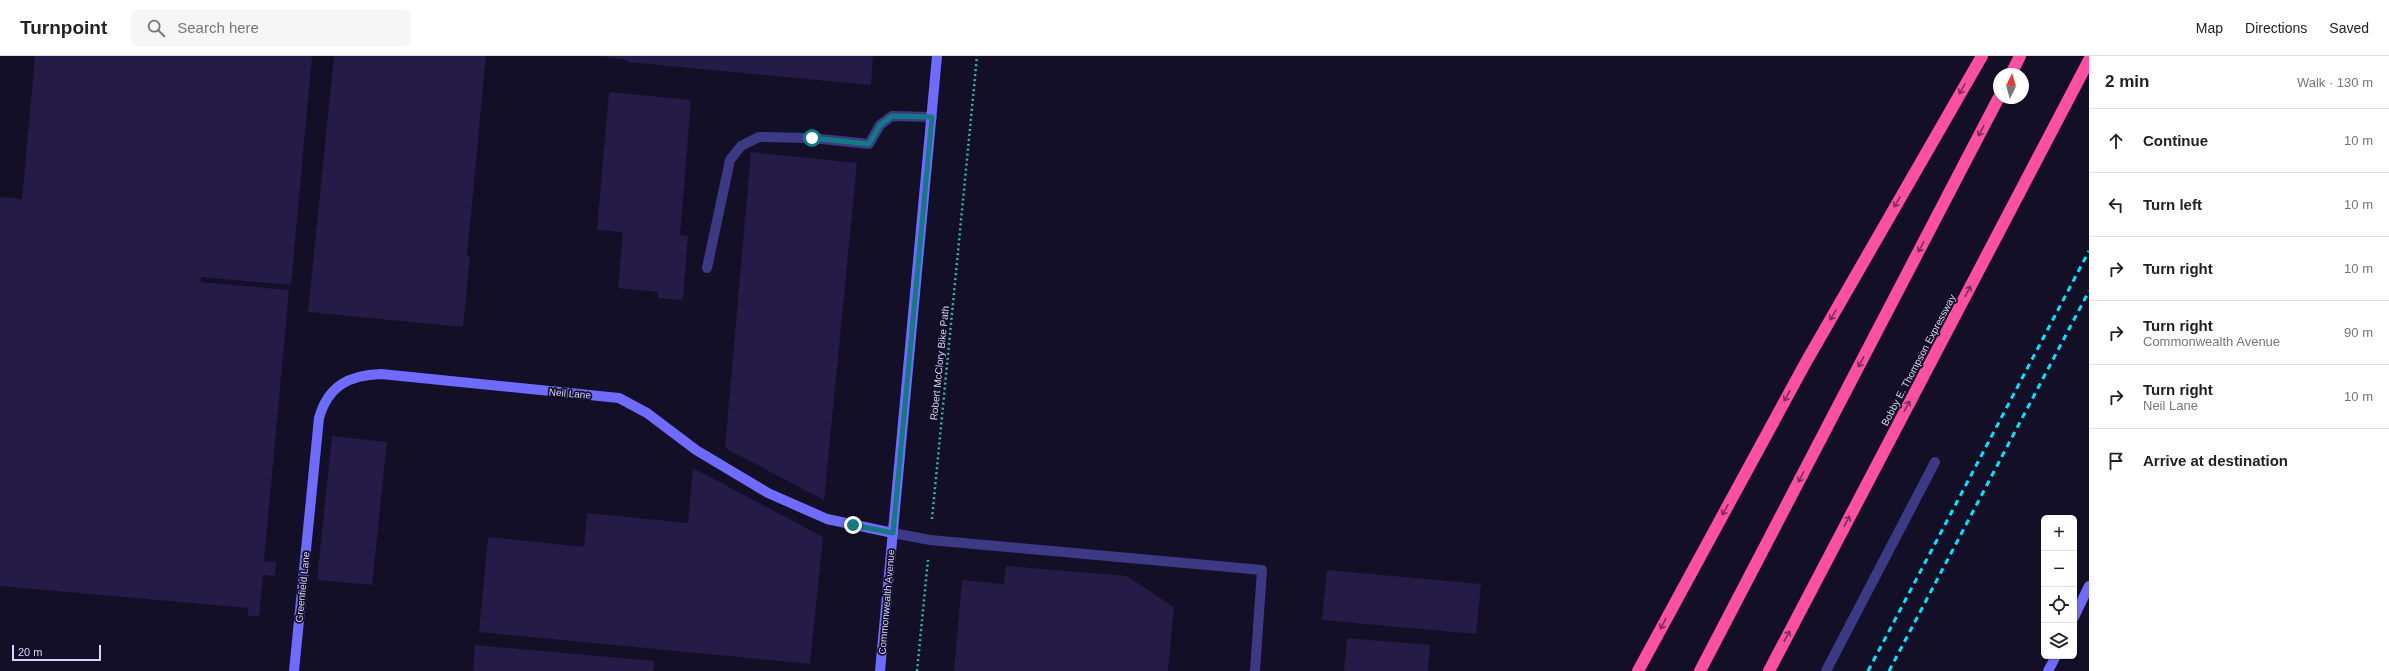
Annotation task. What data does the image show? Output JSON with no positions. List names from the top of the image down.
{
  "streets": {
    "highway": ["Bobby E. Thompson Expressway"],
    "street": ["Neil Lane", "Greenfield Lane", "Commonwealth Avenue"],
    "path": ["Robert McClory Bike Path"]
  },
  "crossings": [
    ["Neil Lane", "Greenfield Lane"],
    ["Neil Lane", "Commonwealth Avenue"]
  ],
  "scale_bar": "20 m",
  "north": "top",
  "page": {
    "header": "Turnpoint",
    "search": "Search here",
    "nav": ["Map", "Directions", "Saved"],
    "heading": ["2 min", "Walk · 130 m"],
    "list": [
      ["Continue", "10 m"],
      ["Turn left", "10 m"],
      ["Turn right", "10 m"],
      ["Turn right", "Commonwealth Avenue", "90 m"],
      ["Turn right", "Neil Lane", "10 m"],
      "Arrive at destination"
    ],
    "map_buttons": ["+", "−"],
    "scale": "20 m"
  }
}
